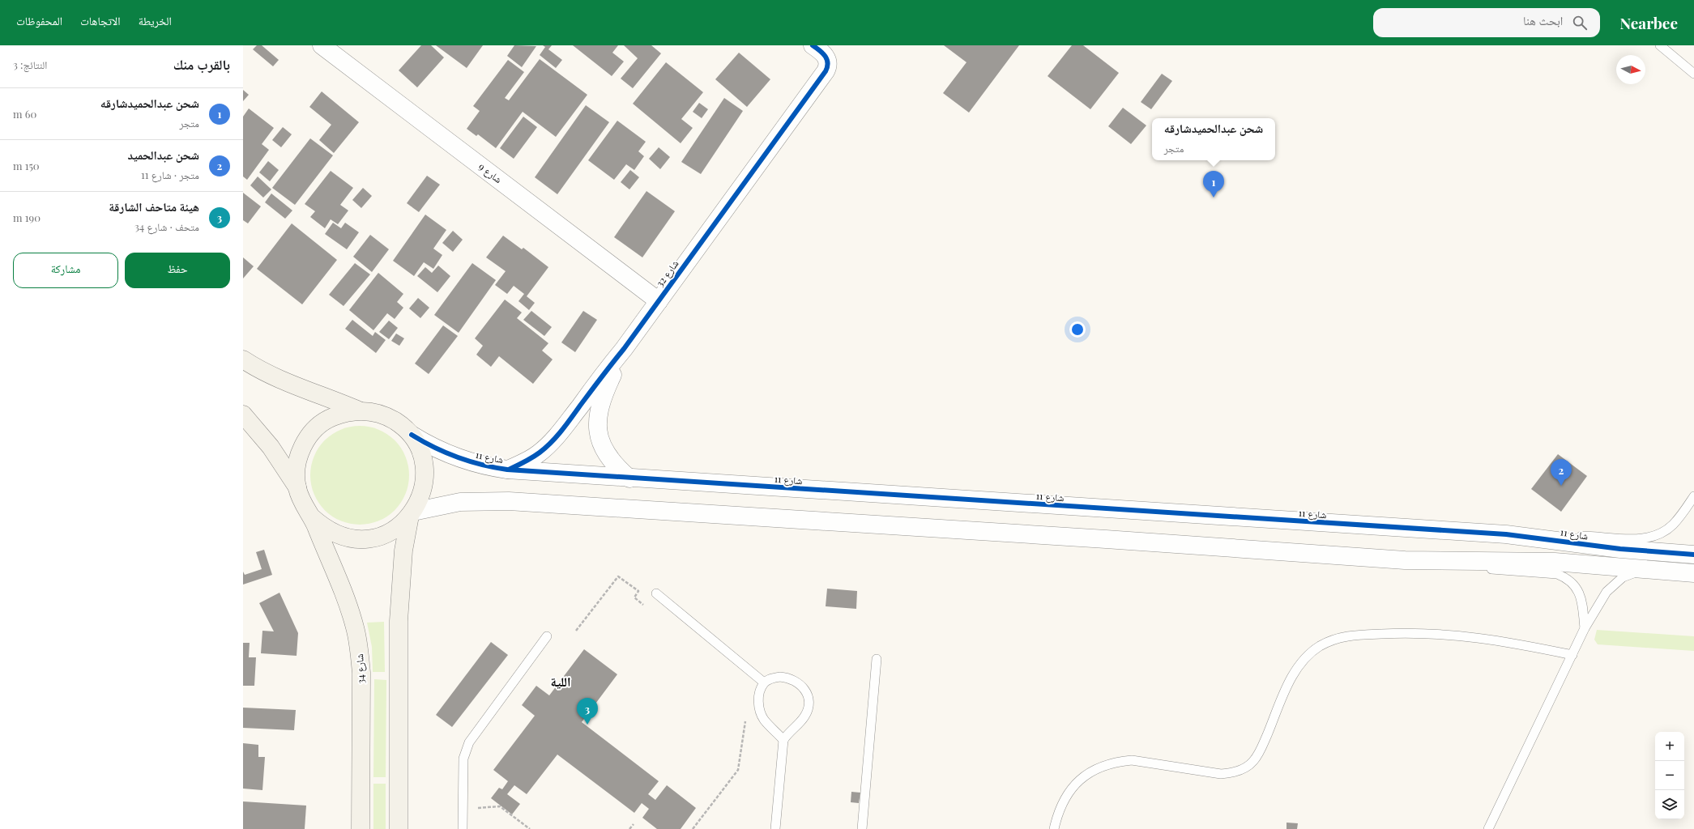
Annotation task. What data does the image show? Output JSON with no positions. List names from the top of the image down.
{
  "streets": {
    "street": [
      "شارع 9",
      "شارع 32",
      "شارع 11",
      "شارع 34"
    ]
  },
  "crossings": [
    ["شارع 9", "شارع 32"],
    ["شارع 32", "شارع 11"]
  ],
  "districts": ["اللية"],
  "north": "right",
  "page": {
    "header": "Nearbee",
    "search": "ابحث هنا",
    "nav": ["الخريطة", "الاتجاهات", "المحفوظات"],
    "heading": ["بالقرب منك", "النتائج: 3"],
    "list": [
      {
        "mark": "1",
        "name": "شحن عبدالحميدشارقه",
        "note": "متجر",
        "value": "60 m"
      },
      {
        "mark": "2",
        "name": "شحن عبدالحميد",
        "note": "متجر · شارع 11",
        "value": "150 m"
      },
      {
        "mark": "3",
        "name": "هيئة متاحف الشارقة",
        "note": "متحف · شارع 34",
        "value": "190 m"
      }
    ],
    "popup": ["شحن عبدالحميدشارقه", "متجر"],
    "pins": ["1", "2", "3"],
    "buttons": ["حفظ", "مشاركة"],
    "map_buttons": ["+", "−"]
  }
}
